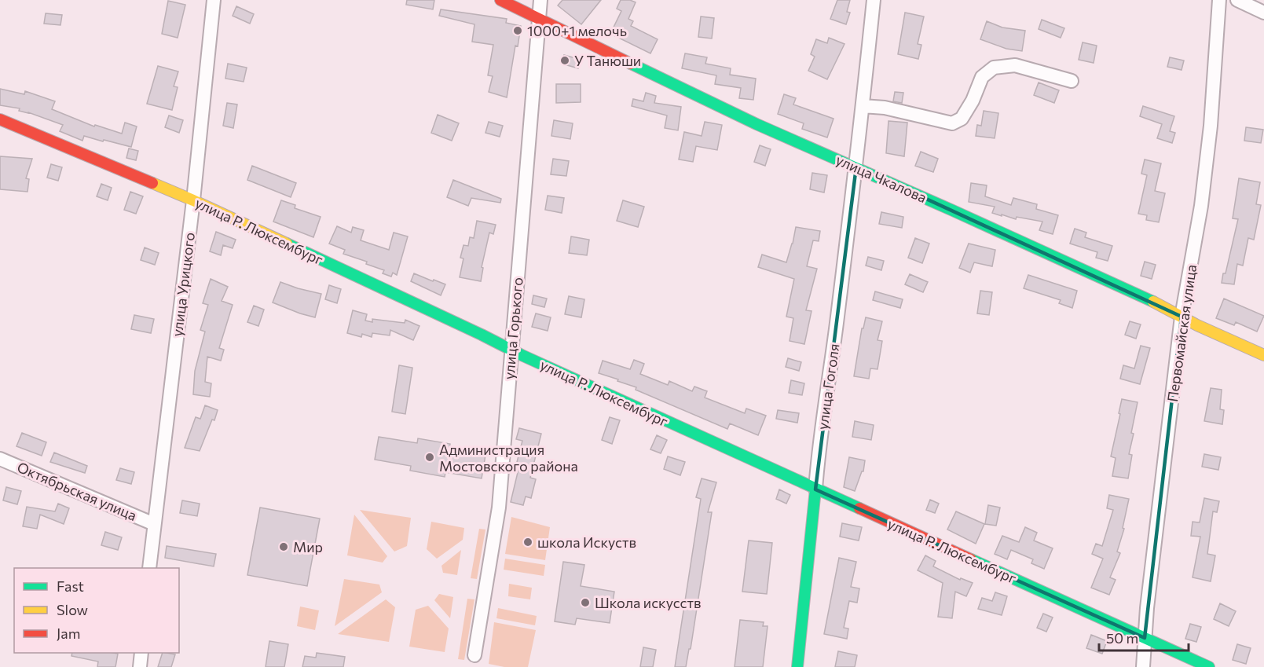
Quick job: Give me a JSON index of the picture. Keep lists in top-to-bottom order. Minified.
{"streets":{"street":["улица Чкалова","улица Р. Люксембург","улица Урицкого","улица Горького","Первомайская улица","улица Гоголя","Октябрьская улица"]},"crossings":[["улица Чкалова","улица Горького"],["улица Чкалова","Первомайская улица"],["улица Чкалова","улица Гоголя"],["улица Р. Люксембург","улица Урицкого"],["улица Р. Люксембург","улица Горького"],["улица Р. Люксембург","Первомайская улица"],["улица Р. Люксембург","улица Гоголя"],["улица Урицкого","Октябрьская улица"]],"places":["1000+1 мелочь","У Танюши","Администрация Мостовского района","школа Искуств","Мир","Школа искусств"],"legend":["Fast","Slow","Jam"],"scale_bar":"50 m"}
